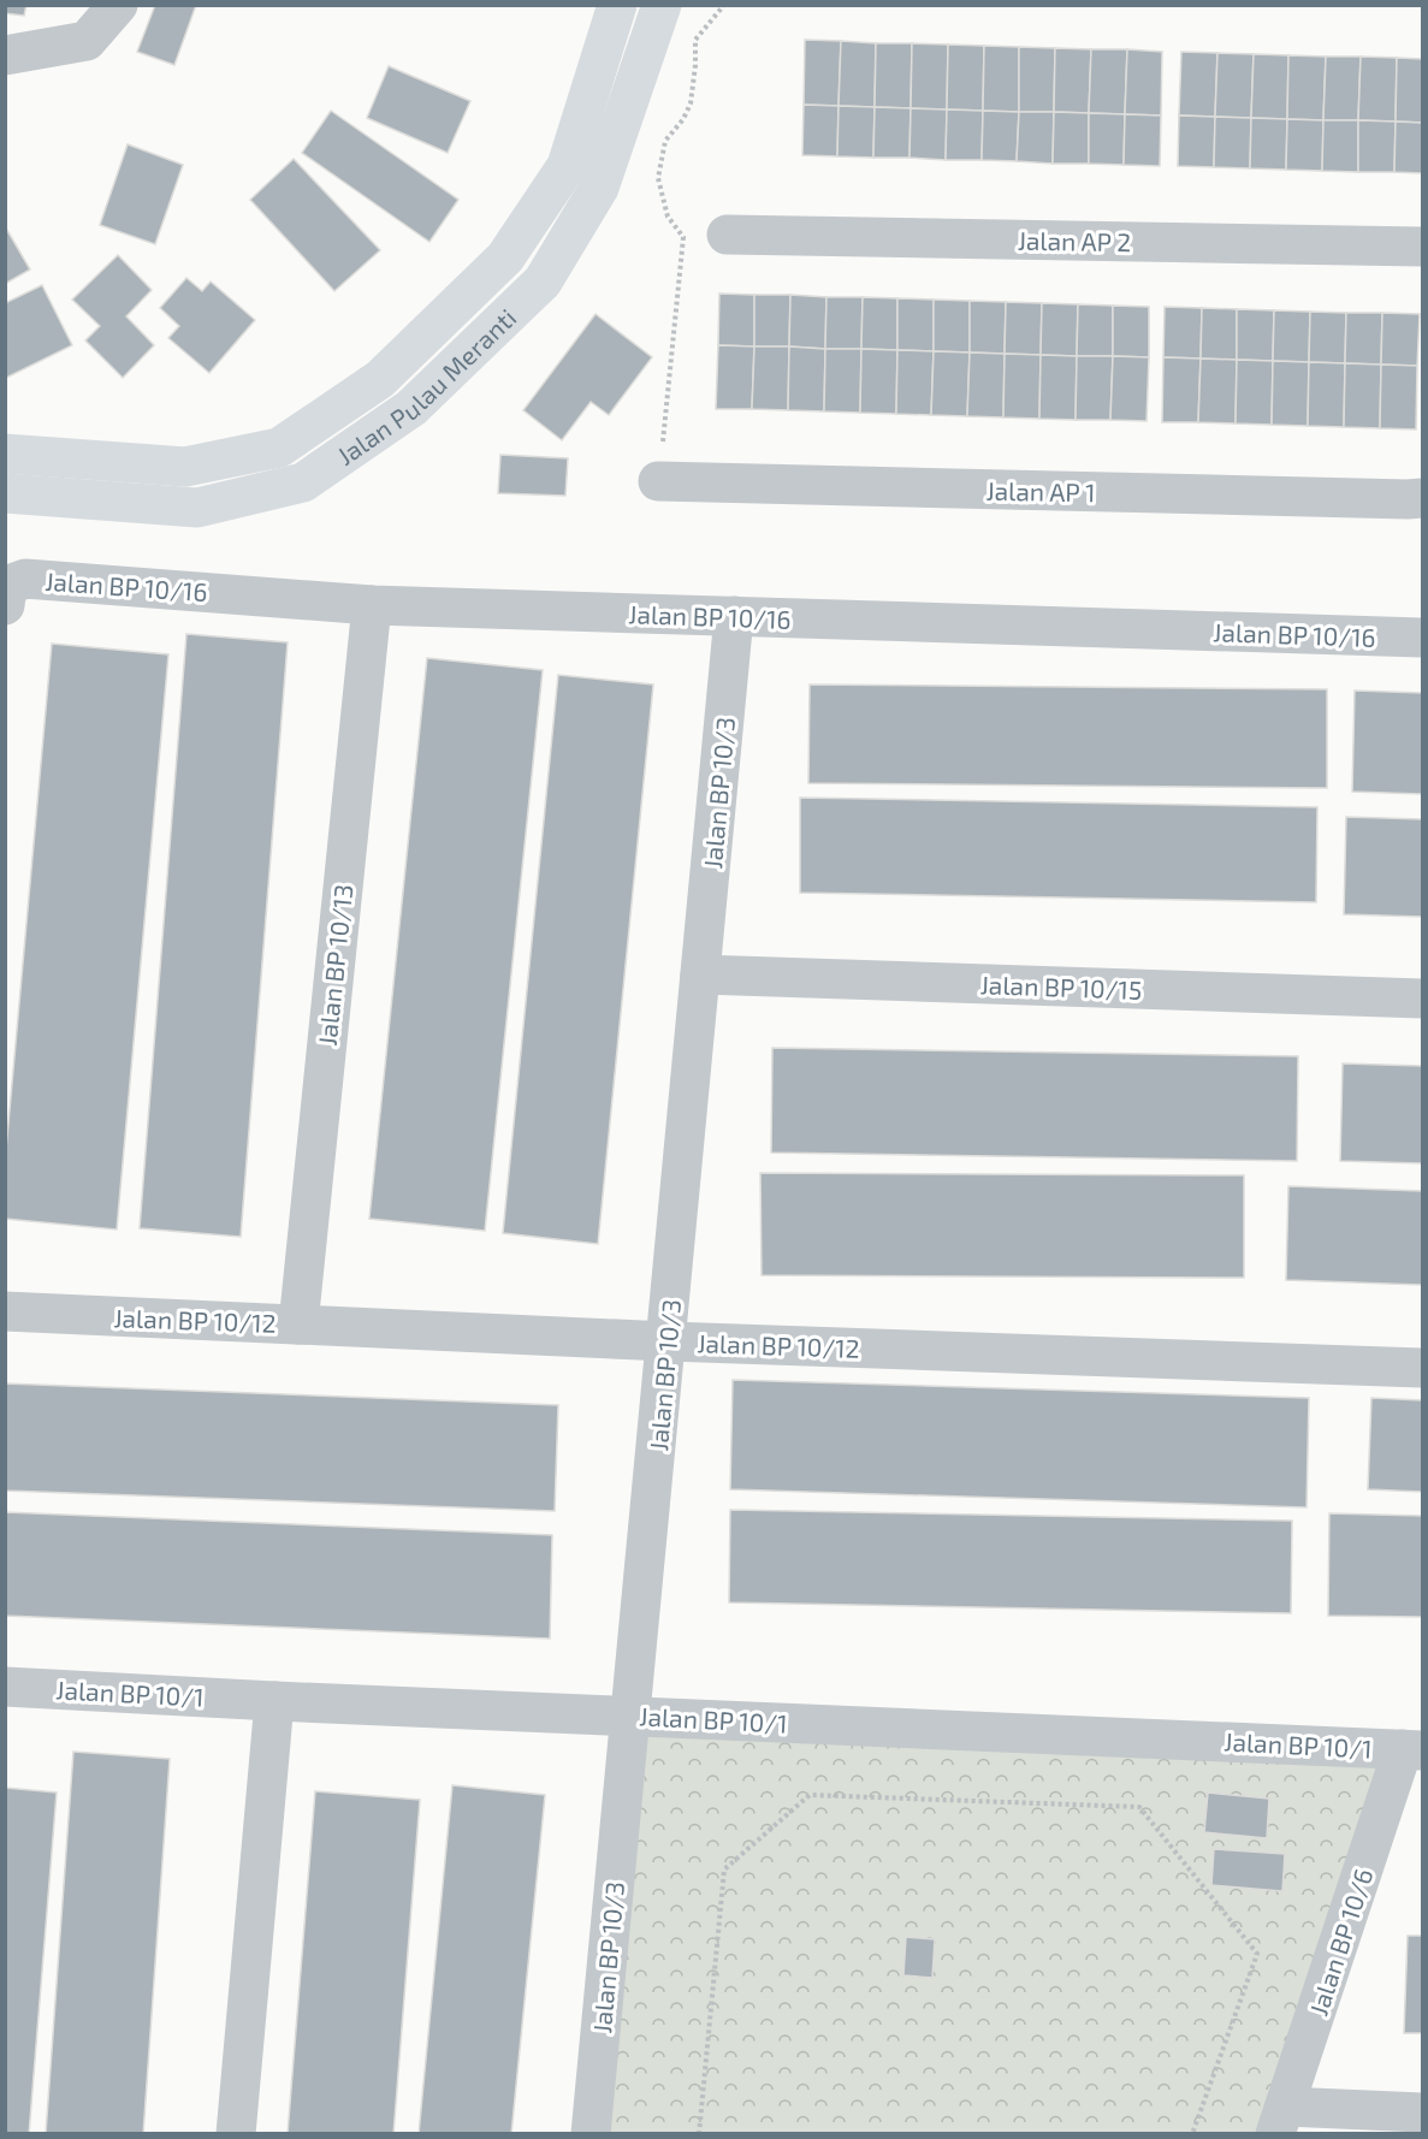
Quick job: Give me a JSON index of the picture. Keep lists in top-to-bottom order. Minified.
{"streets":{"main road":["Jalan Pulau Meranti"],"street":["Jalan AP 2","Jalan AP 1","Jalan BP 10/16","Jalan BP 10/3","Jalan BP 10/13","Jalan BP 10/15","Jalan BP 10/12","Jalan BP 10/1","Jalan BP 10/6"]},"crossings":[["Jalan BP 10/16","Jalan BP 10/3"],["Jalan BP 10/16","Jalan BP 10/13"],["Jalan BP 10/3","Jalan BP 10/15"],["Jalan BP 10/3","Jalan BP 10/12"],["Jalan BP 10/3","Jalan BP 10/1"],["Jalan BP 10/13","Jalan BP 10/12"],["Jalan BP 10/1","Jalan BP 10/6"]]}
